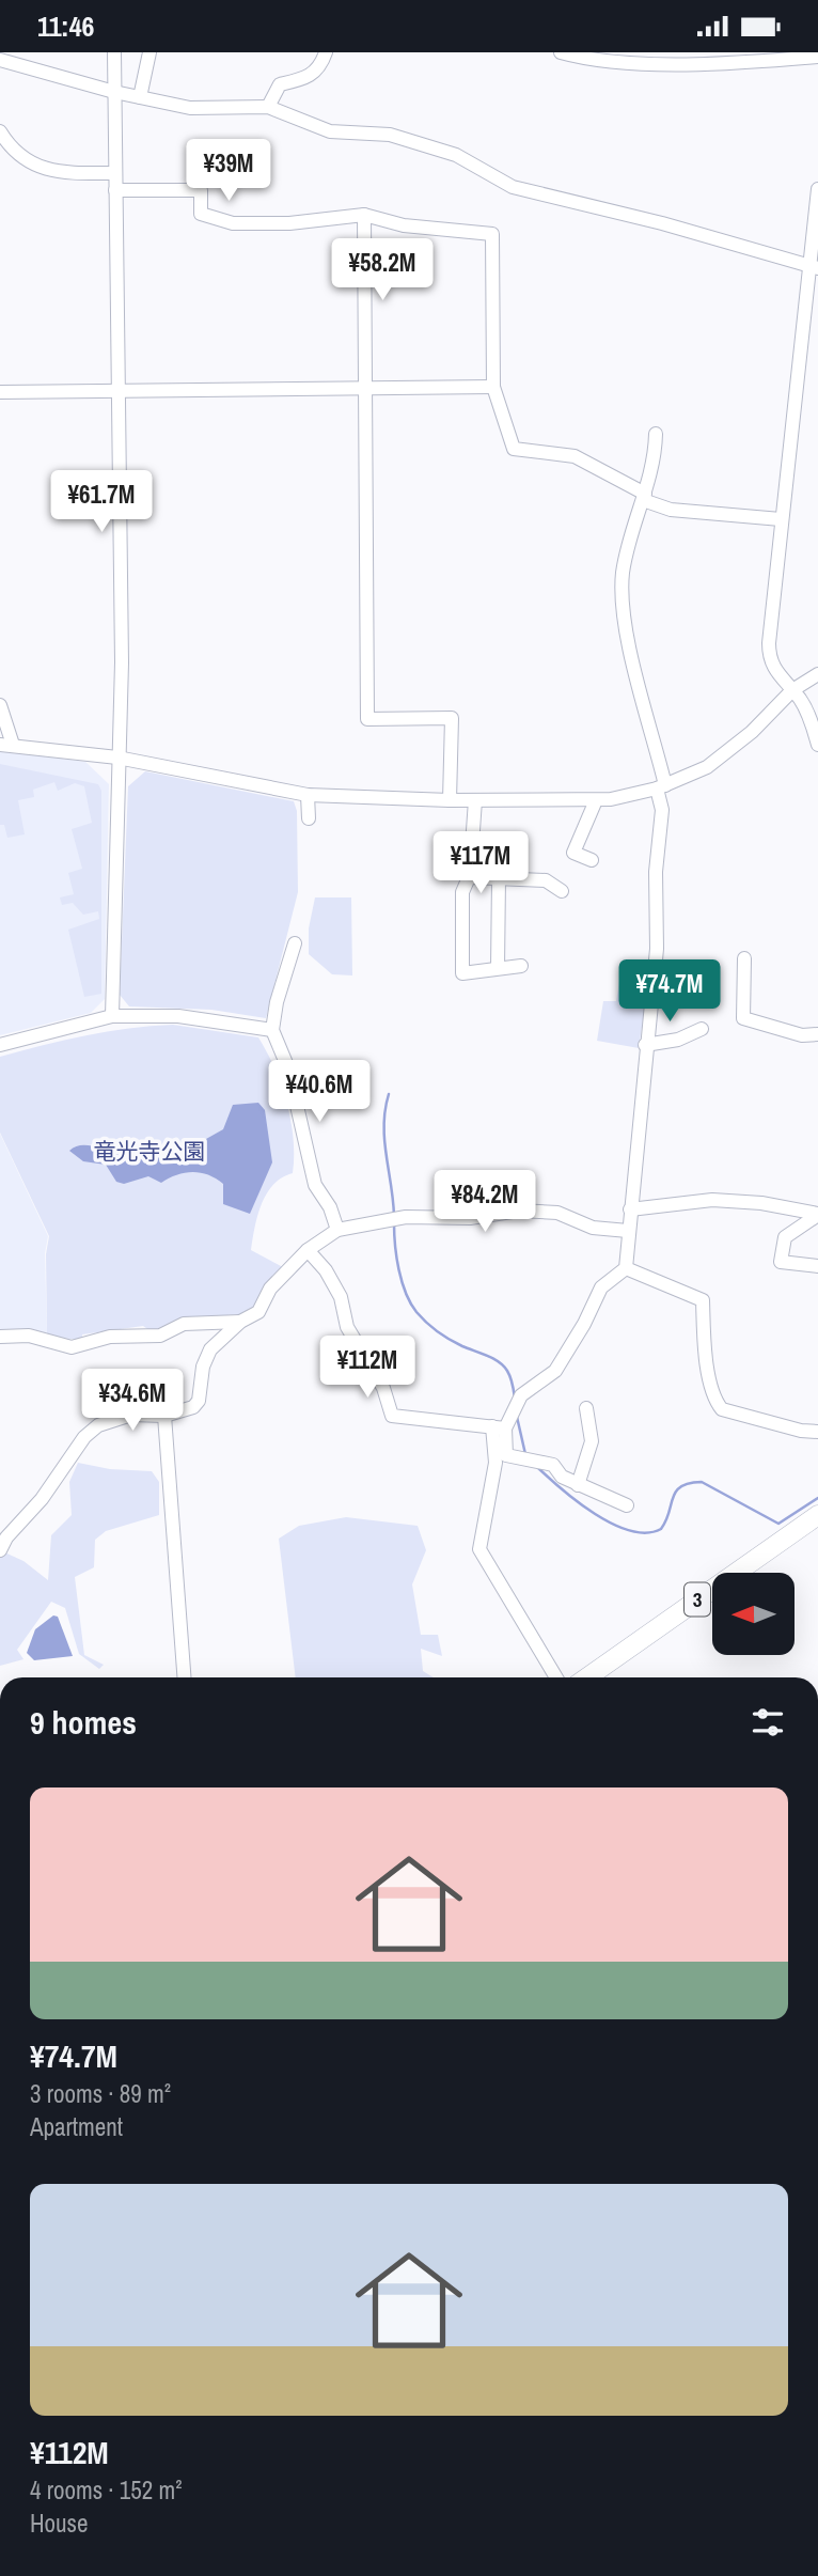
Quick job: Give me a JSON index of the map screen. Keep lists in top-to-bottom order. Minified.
{"streets":{"highway":["3"]},"parks":["竜光寺公園"],"north":"left","page":{"status":"11:46","price":["¥39M","¥58.2M","¥61.7M","¥117M","¥74.7M","¥40.6M","¥84.2M","¥112M","¥34.6M"],"heading":"9 homes","list":[{"name":"¥74.7M","note":"3 rooms · 89 m² · Apartment"},{"name":"¥112M","note":"4 rooms · 152 m² · House"}]}}
